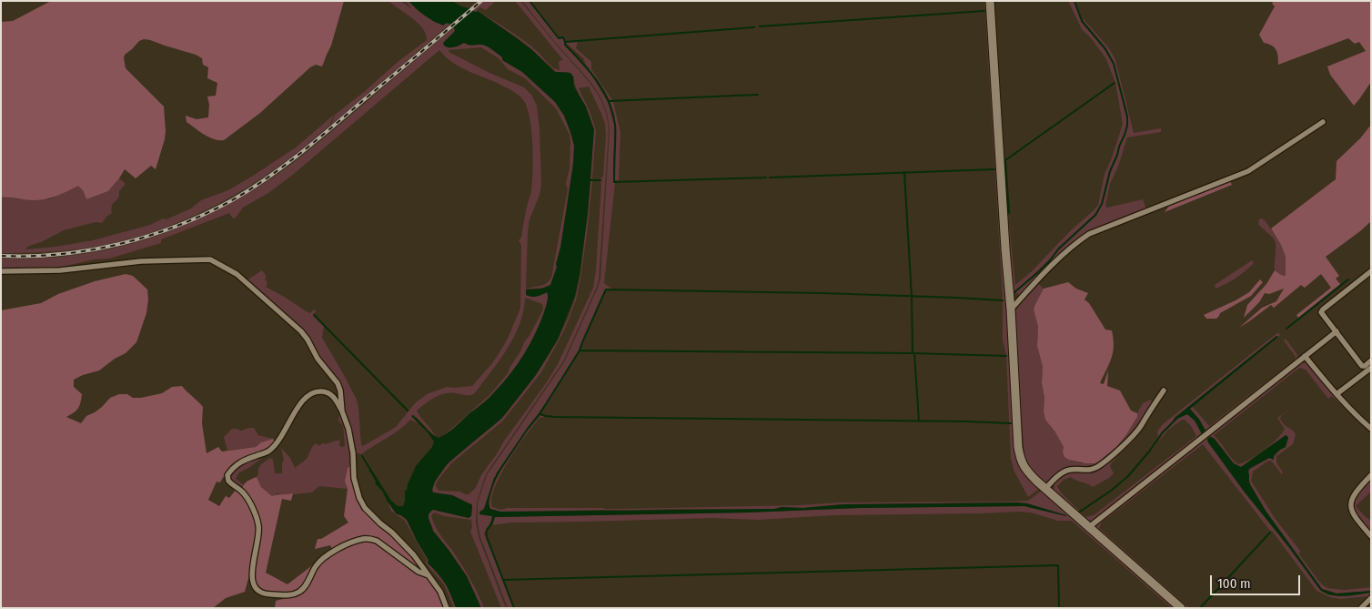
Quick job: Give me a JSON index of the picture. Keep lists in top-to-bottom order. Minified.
{"scale_bar":"100 m"}
